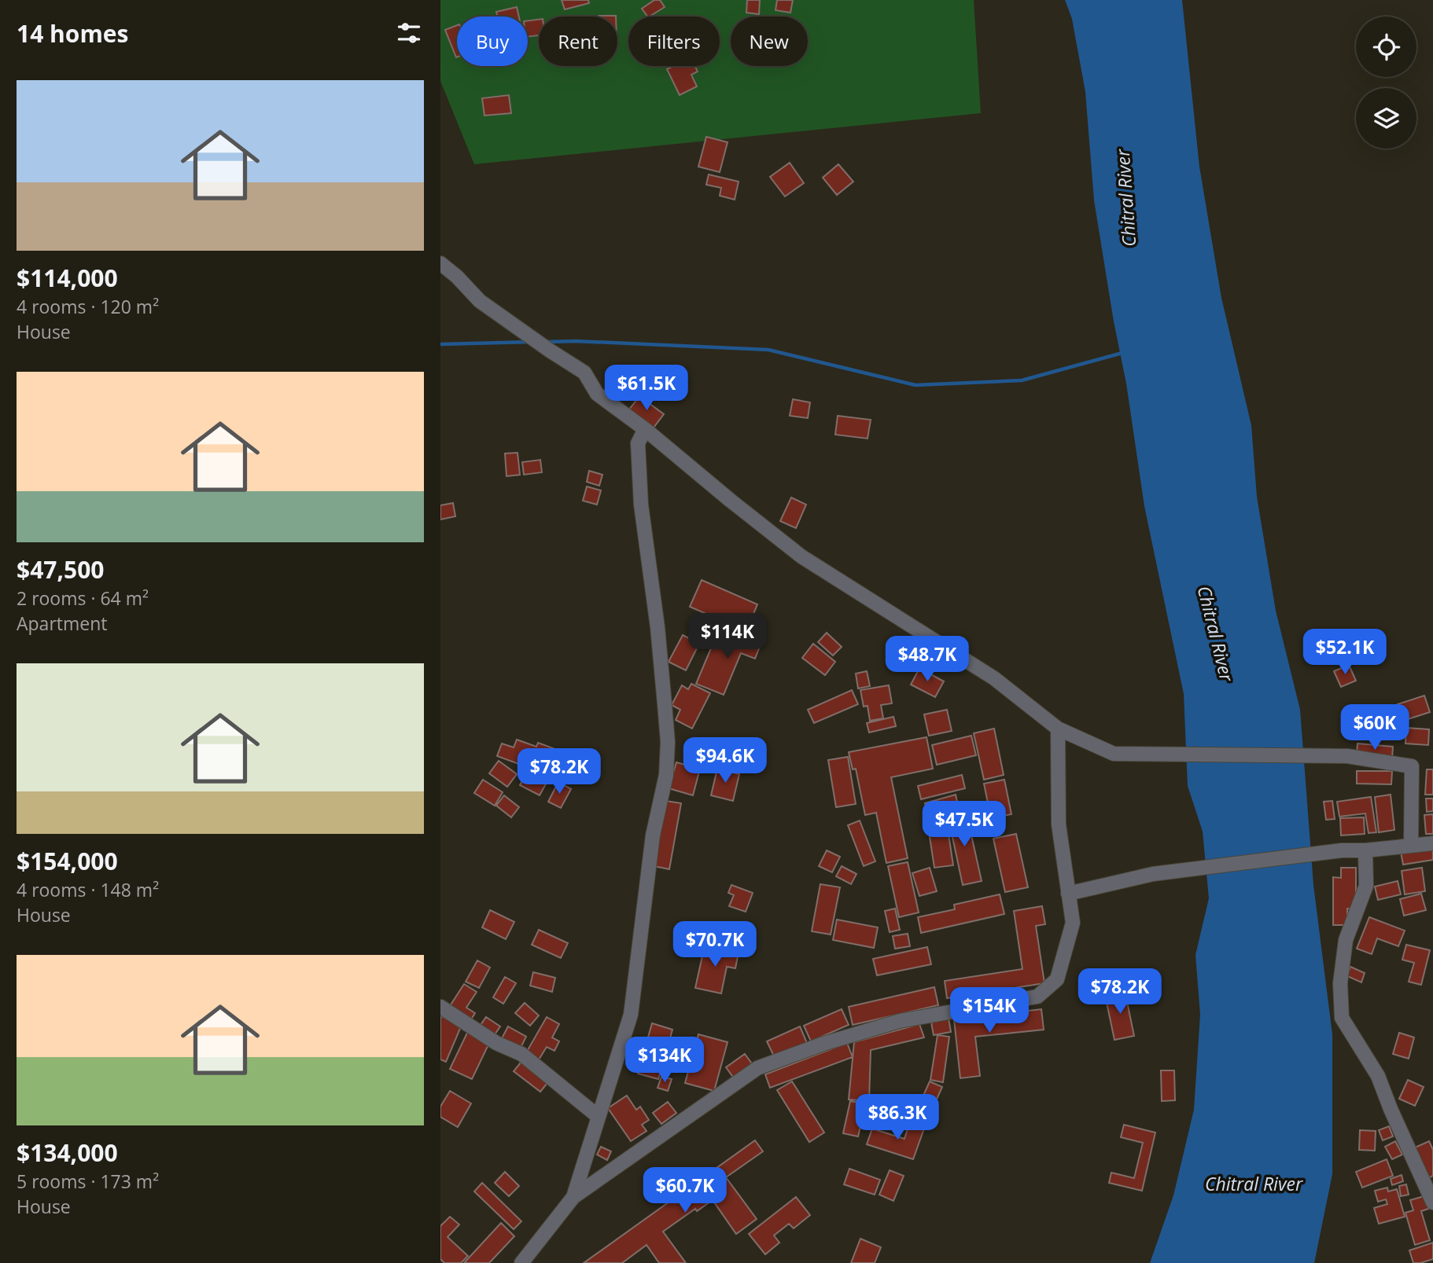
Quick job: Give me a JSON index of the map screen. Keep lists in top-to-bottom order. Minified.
{"water":["Chitral River"],"page":{"heading":"14 homes","chip":["Buy","Rent","Filters","New"],"list":[{"name":"$114,000","note":"4 rooms · 120 m² · House"},{"name":"$47,500","note":"2 rooms · 64 m² · Apartment"},{"name":"$154,000","note":"4 rooms · 148 m² · House"},{"name":"$134,000","note":"5 rooms · 173 m² · House"}],"price":["$61.5K","$114K","$52.1K","$48.7K","$60K","$94.6K","$78.2K","$47.5K","$70.7K","$78.2K","$154K","$134K","$86.3K","$60.7K"]}}
